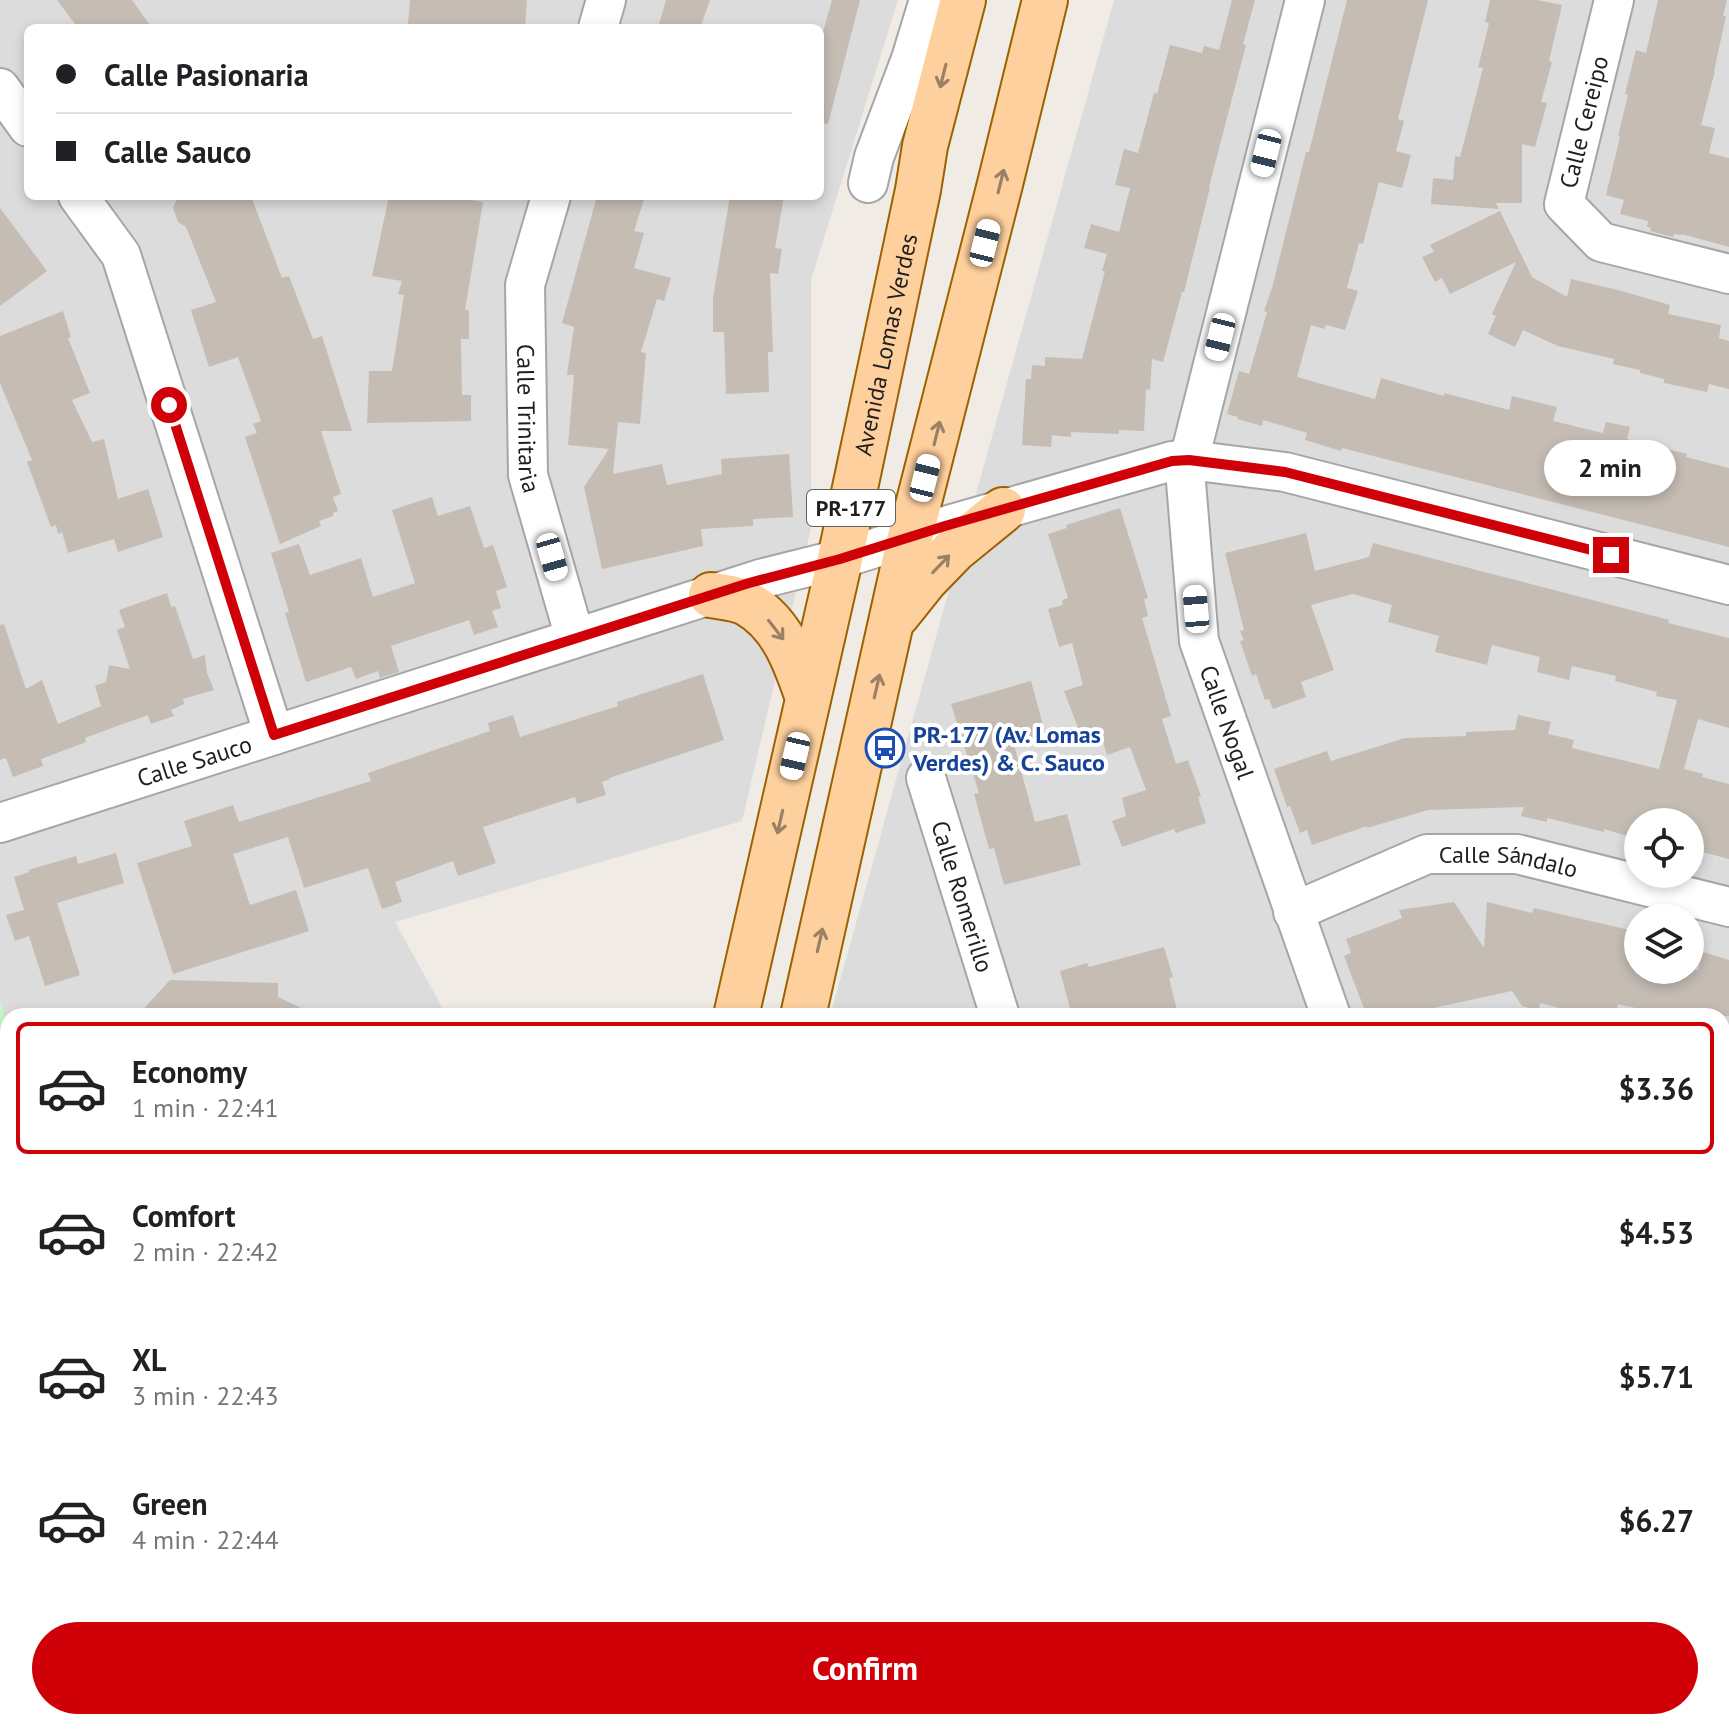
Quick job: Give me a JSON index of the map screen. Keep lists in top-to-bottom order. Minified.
{"streets":{"main road":["Avenida Lomas Verdes","PR-177"],"street":["Calle Cereipo","Calle Trinitaria","Calle Nogal","Calle Sauco","Calle Sándalo","Calle Romerillo"]},"crossings":[["Avenida Lomas Verdes","Calle Sauco"],["Calle Trinitaria","Calle Sauco"],["PR-177","Calle Sauco"],["Calle Nogal","Calle Sauco"],["Calle Nogal","Calle Sándalo"]],"places":{"bus stop":["PR-177 (Av. Lomas Verdes) & C. Sauco"]},"page":{"banner":["Calle Pasionaria","Calle Sauco"],"bubble":"2 min","list":[{"name":"Economy","note":"1 min · 22:41","value":"$3.36"},{"name":"Comfort","note":"2 min · 22:42","value":"$4.53"},{"name":"XL","note":"3 min · 22:43","value":"$5.71"},{"name":"Green","note":"4 min · 22:44","value":"$6.27"}],"buttons":"Confirm"}}
